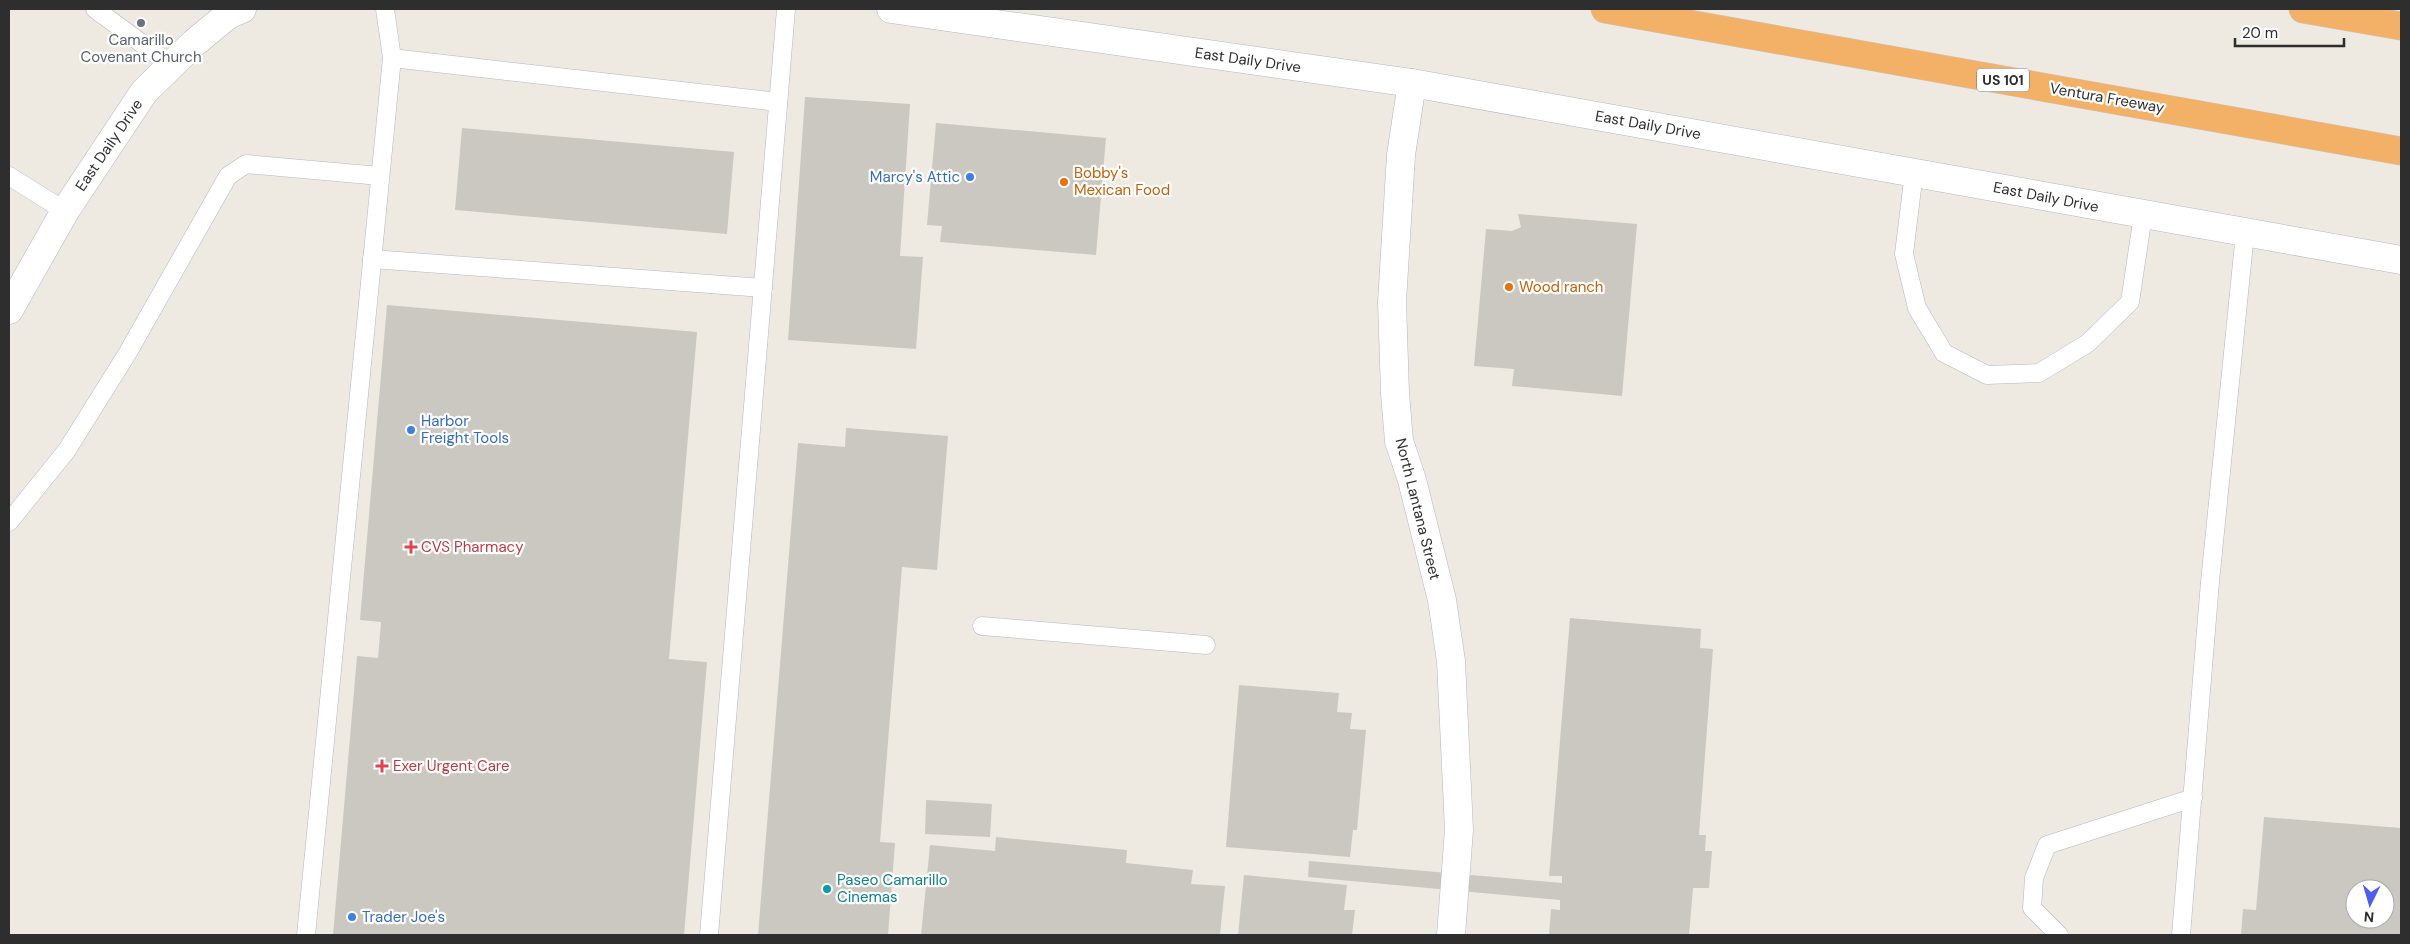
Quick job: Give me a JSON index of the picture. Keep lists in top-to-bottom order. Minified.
{"streets":{"highway":["US 101","Ventura Freeway"],"main road":["East Daily Drive","North Lantana Street"]},"crossings":[["East Daily Drive","North Lantana Street"]],"places":{"other":["Camarillo Covenant Church","Marcy's Attic","Bobby's Mexican Food","Wood ranch","Harbor Freight Tools","Paseo Camarillo Cinemas","Trader Joe's"],"health":["CVS Pharmacy","Exer Urgent Care"]},"scale_bar":"20 m","north":"bottom"}
